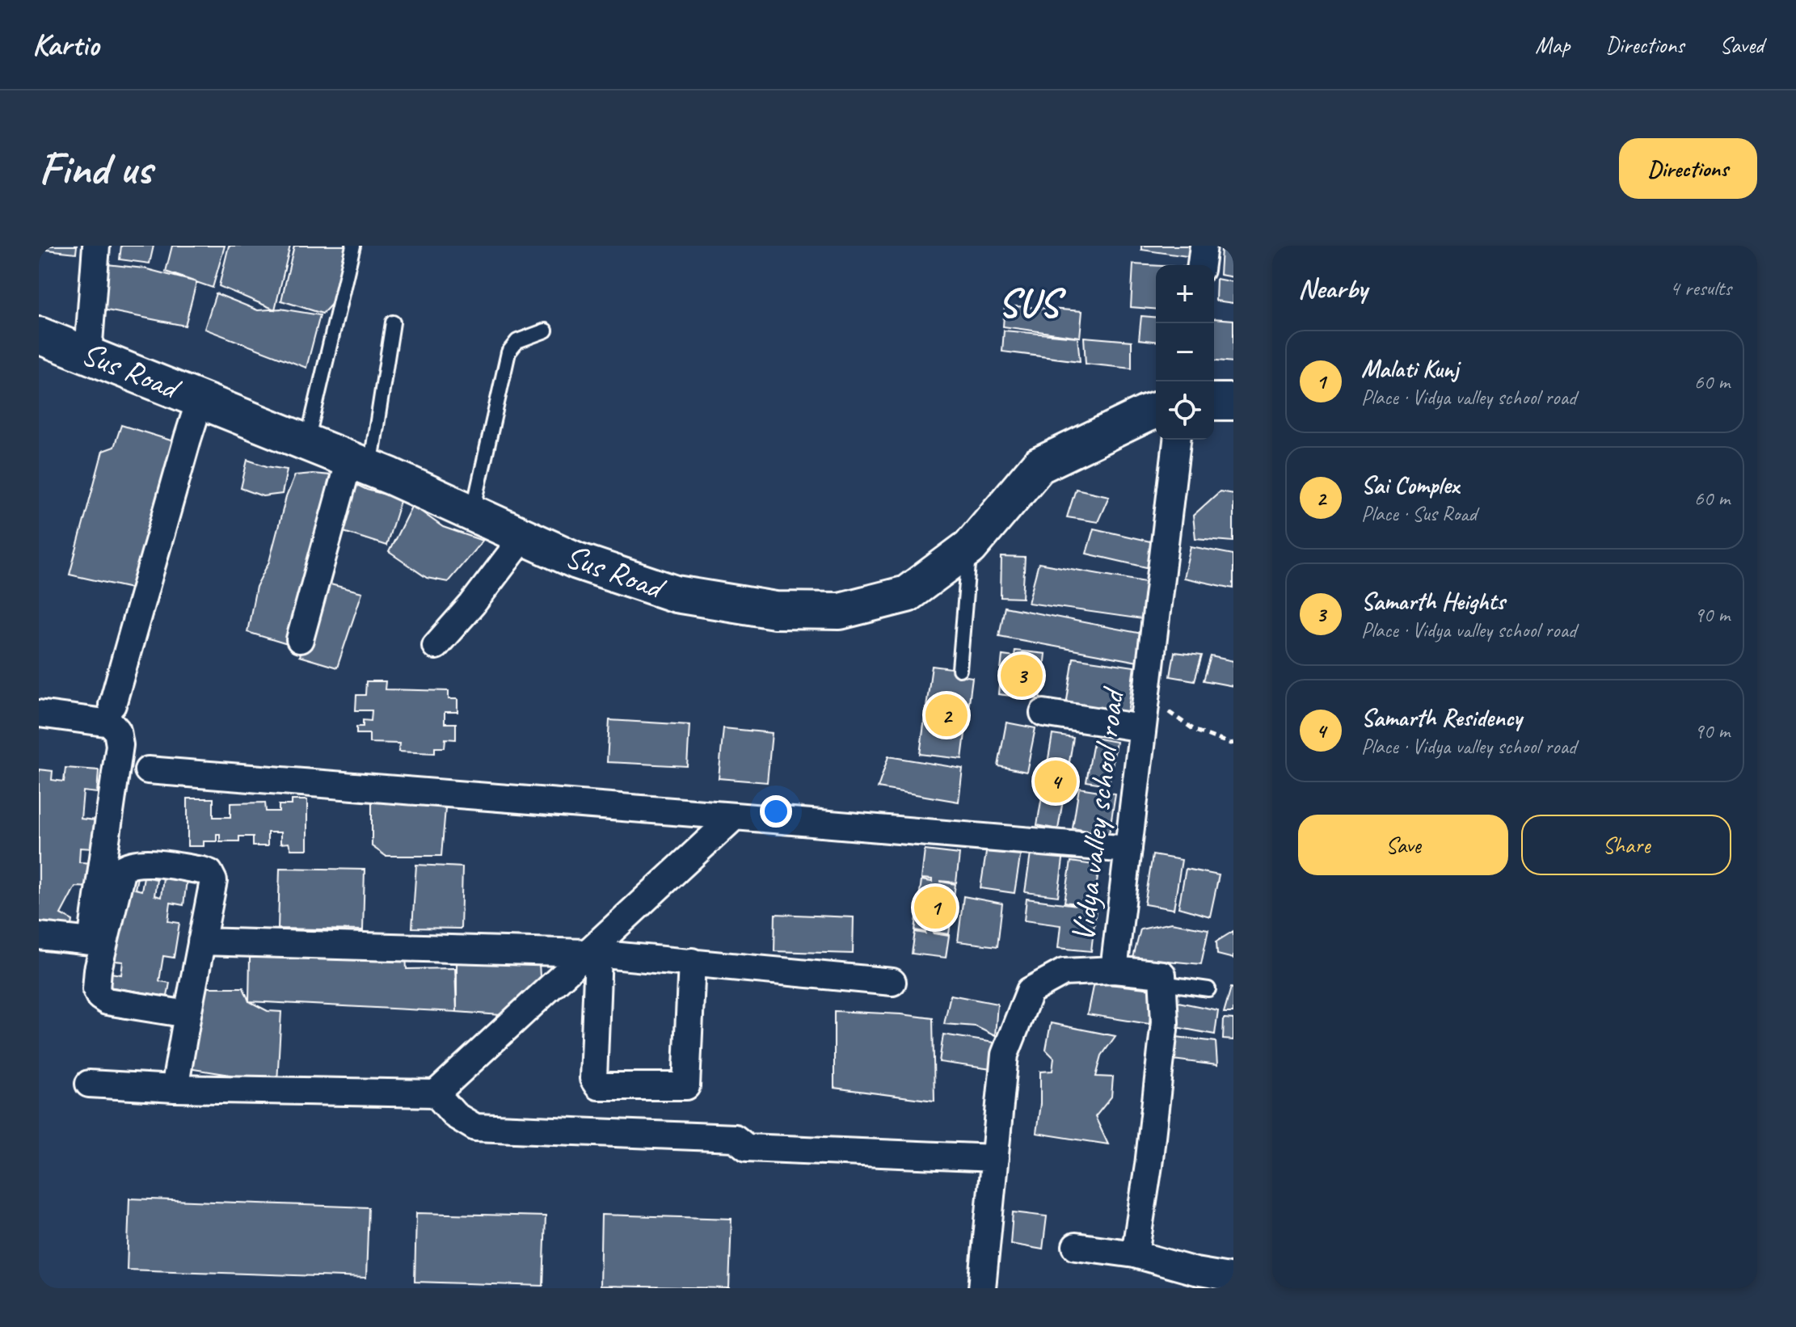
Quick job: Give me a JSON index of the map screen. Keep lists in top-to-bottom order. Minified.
{"streets":{"main road":["Sus Road"],"street":["Vidya valley school road"]},"districts":["SUS"],"page":{"header":"Kartio","nav":["Map","Directions","Saved"],"buttons":["Directions",["Save","Share"]],"title":"Find us","heading":["Nearby","4 results"],"map_buttons":["+","−"],"list":[{"mark":"1","name":"Malati Kunj","note":"Place · Vidya valley school road","value":"60 m"},{"mark":"2","name":"Sai Complex","note":"Place · Sus Road","value":"60 m"},{"mark":"3","name":"Samarth Heights","note":"Place · Vidya valley school road","value":"90 m"},{"mark":"4","name":"Samarth Residency","note":"Place · Vidya valley school road","value":"90 m"}],"pins":["3","2","4","1"]}}
